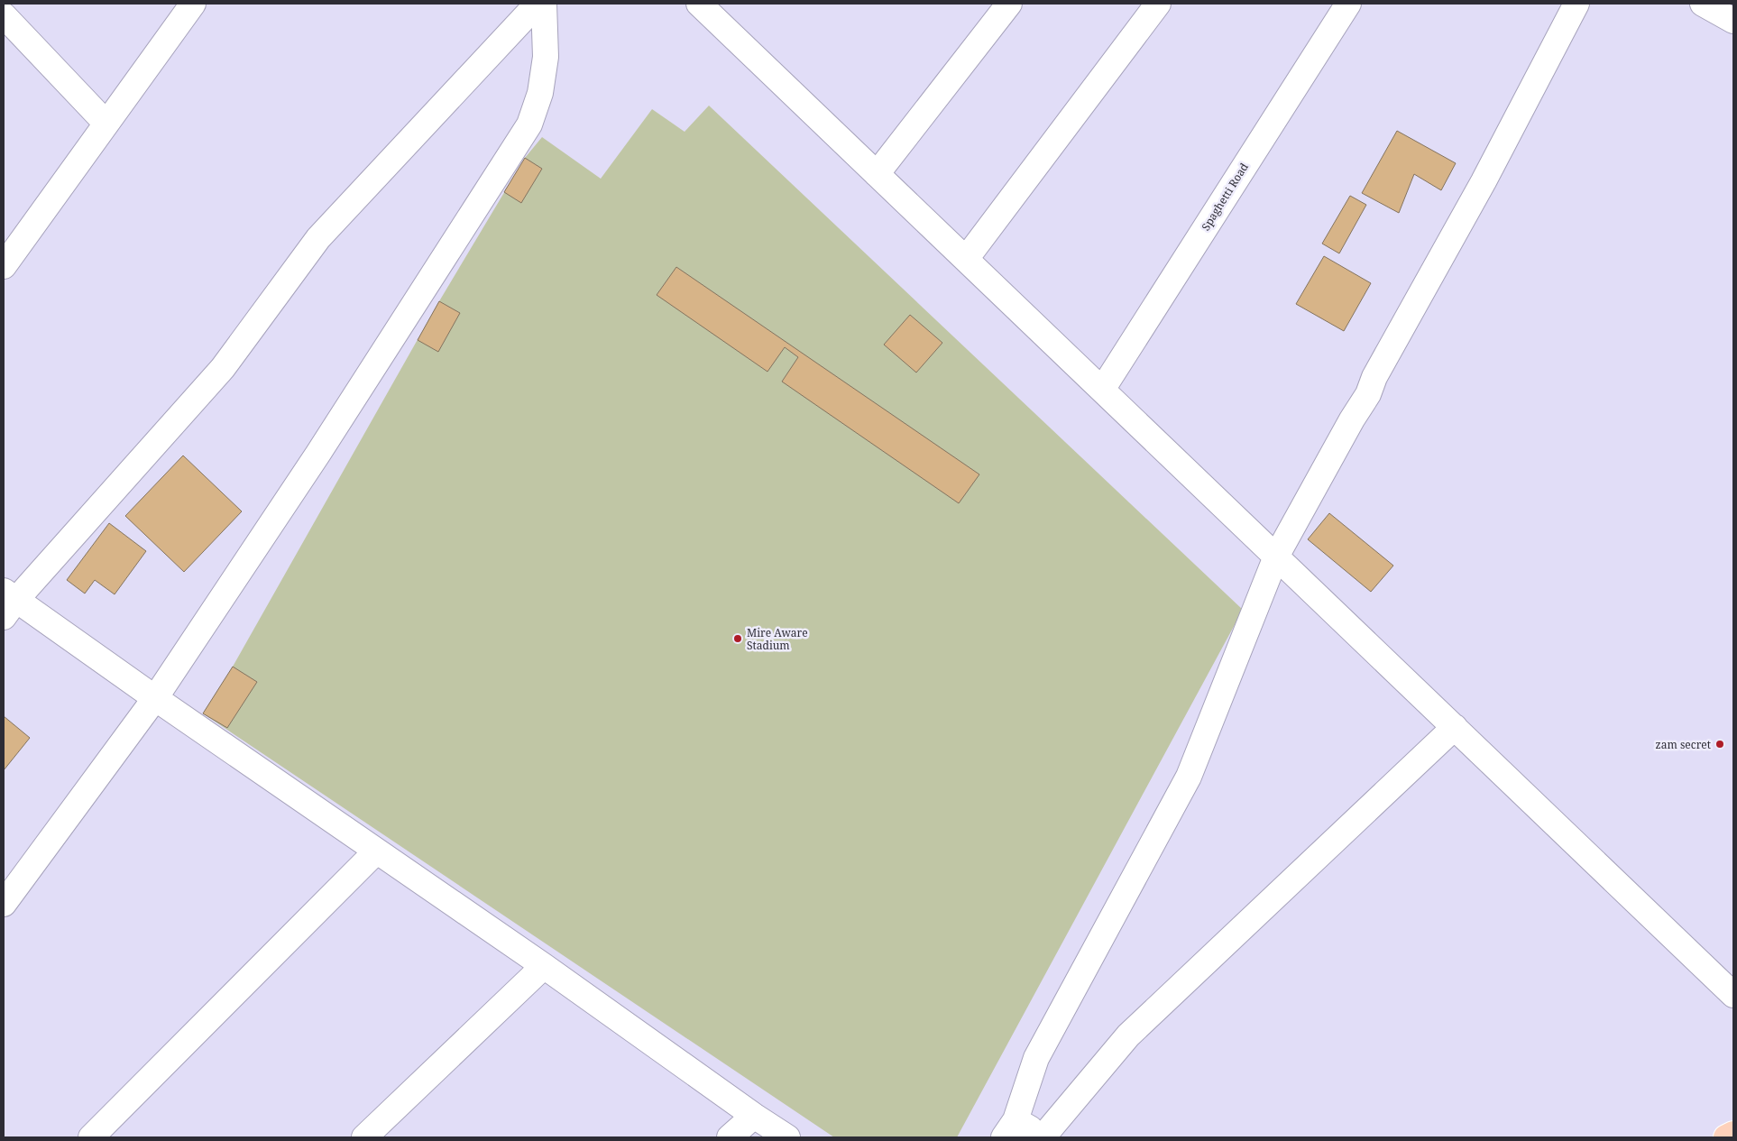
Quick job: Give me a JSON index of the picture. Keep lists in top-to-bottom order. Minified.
{"streets":{"street":["Spaghetti Road"]},"places":["Mire Aware Stadium","zam secret"]}
